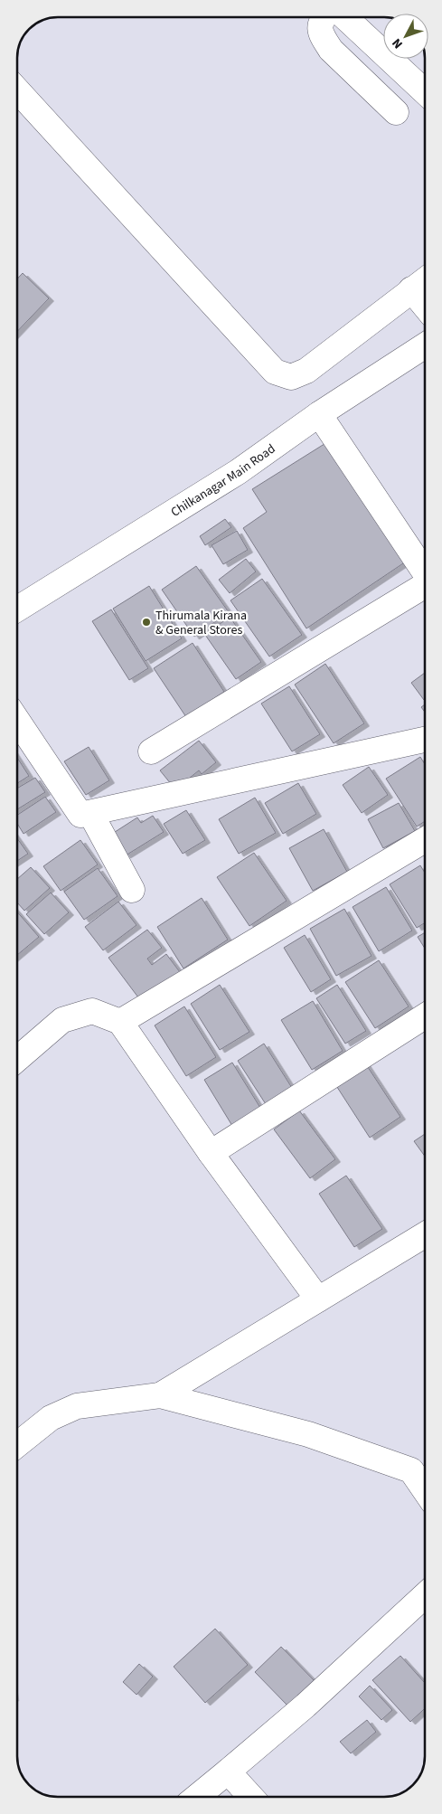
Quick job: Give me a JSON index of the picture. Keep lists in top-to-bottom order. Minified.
{"streets":{"street":["Chilkanagar Main Road"]},"places":["Thirumala Kirana & General Stores"],"north":"bottom left"}
